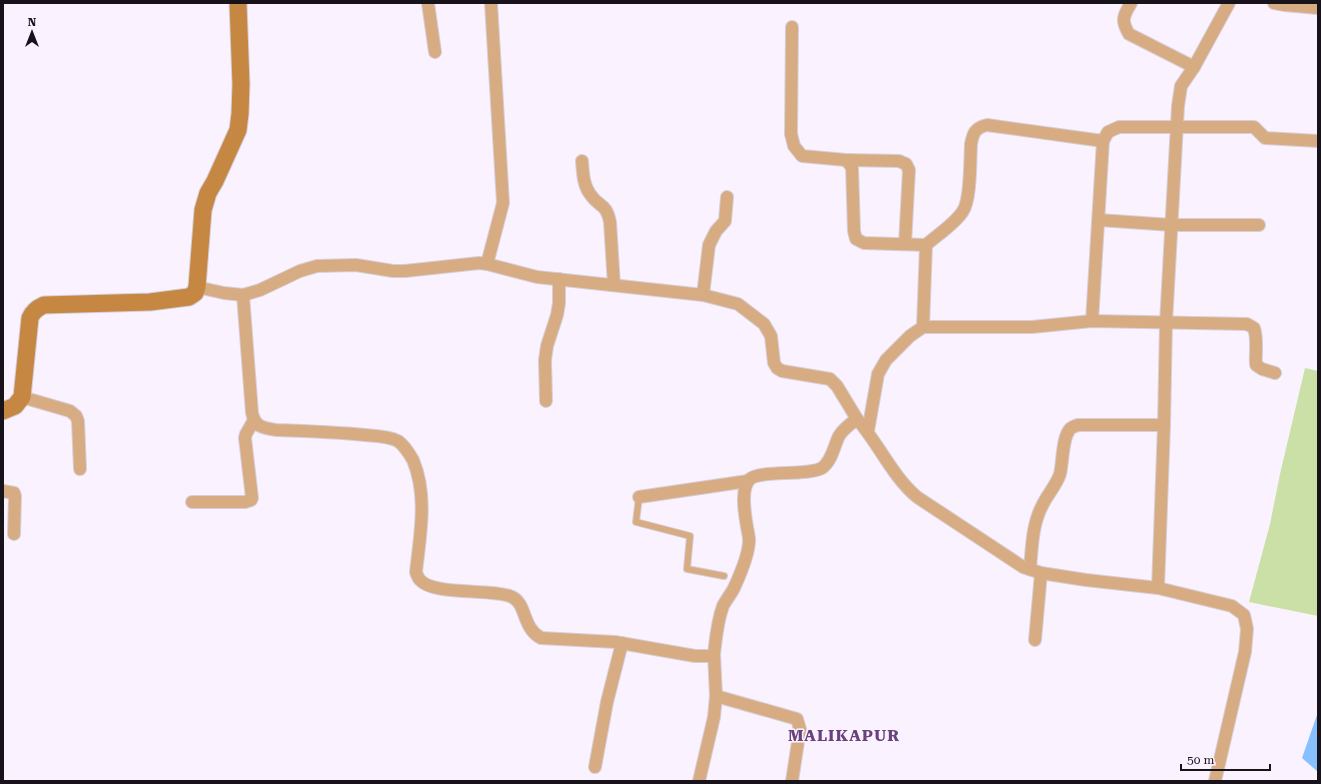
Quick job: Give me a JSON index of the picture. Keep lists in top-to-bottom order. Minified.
{"districts":["MALIKAPUR"],"scale_bar":"50 m","north":"top"}
